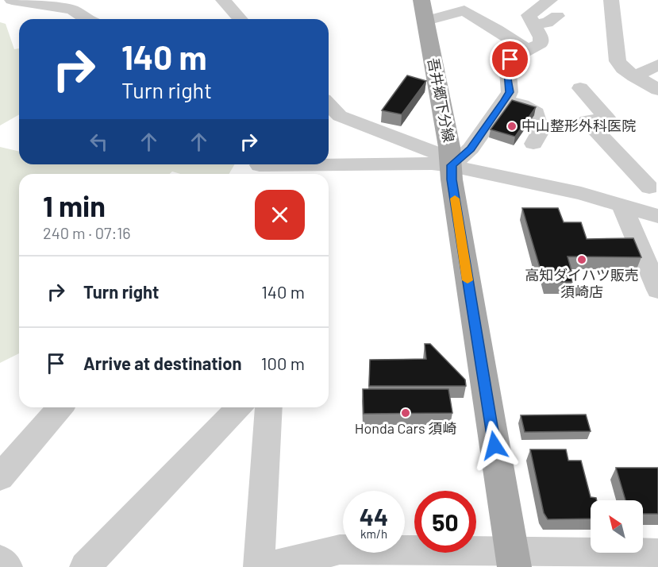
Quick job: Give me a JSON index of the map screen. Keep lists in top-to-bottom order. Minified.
{"streets":{"main road":["吾井郷下分線"]},"places":["中山整形外科医院","高知ダイハツ販売 須崎店","Honda Cars 須崎"],"north":"top left","page":{"turn":["140 m","Turn right"],"heading":["1 min","240 m · 07:16"],"list":[{"name":"Turn right","value":"140 m"},{"name":"Arrive at destination","value":"100 m"}],"speed":"44 km/h","limit":"50"}}
